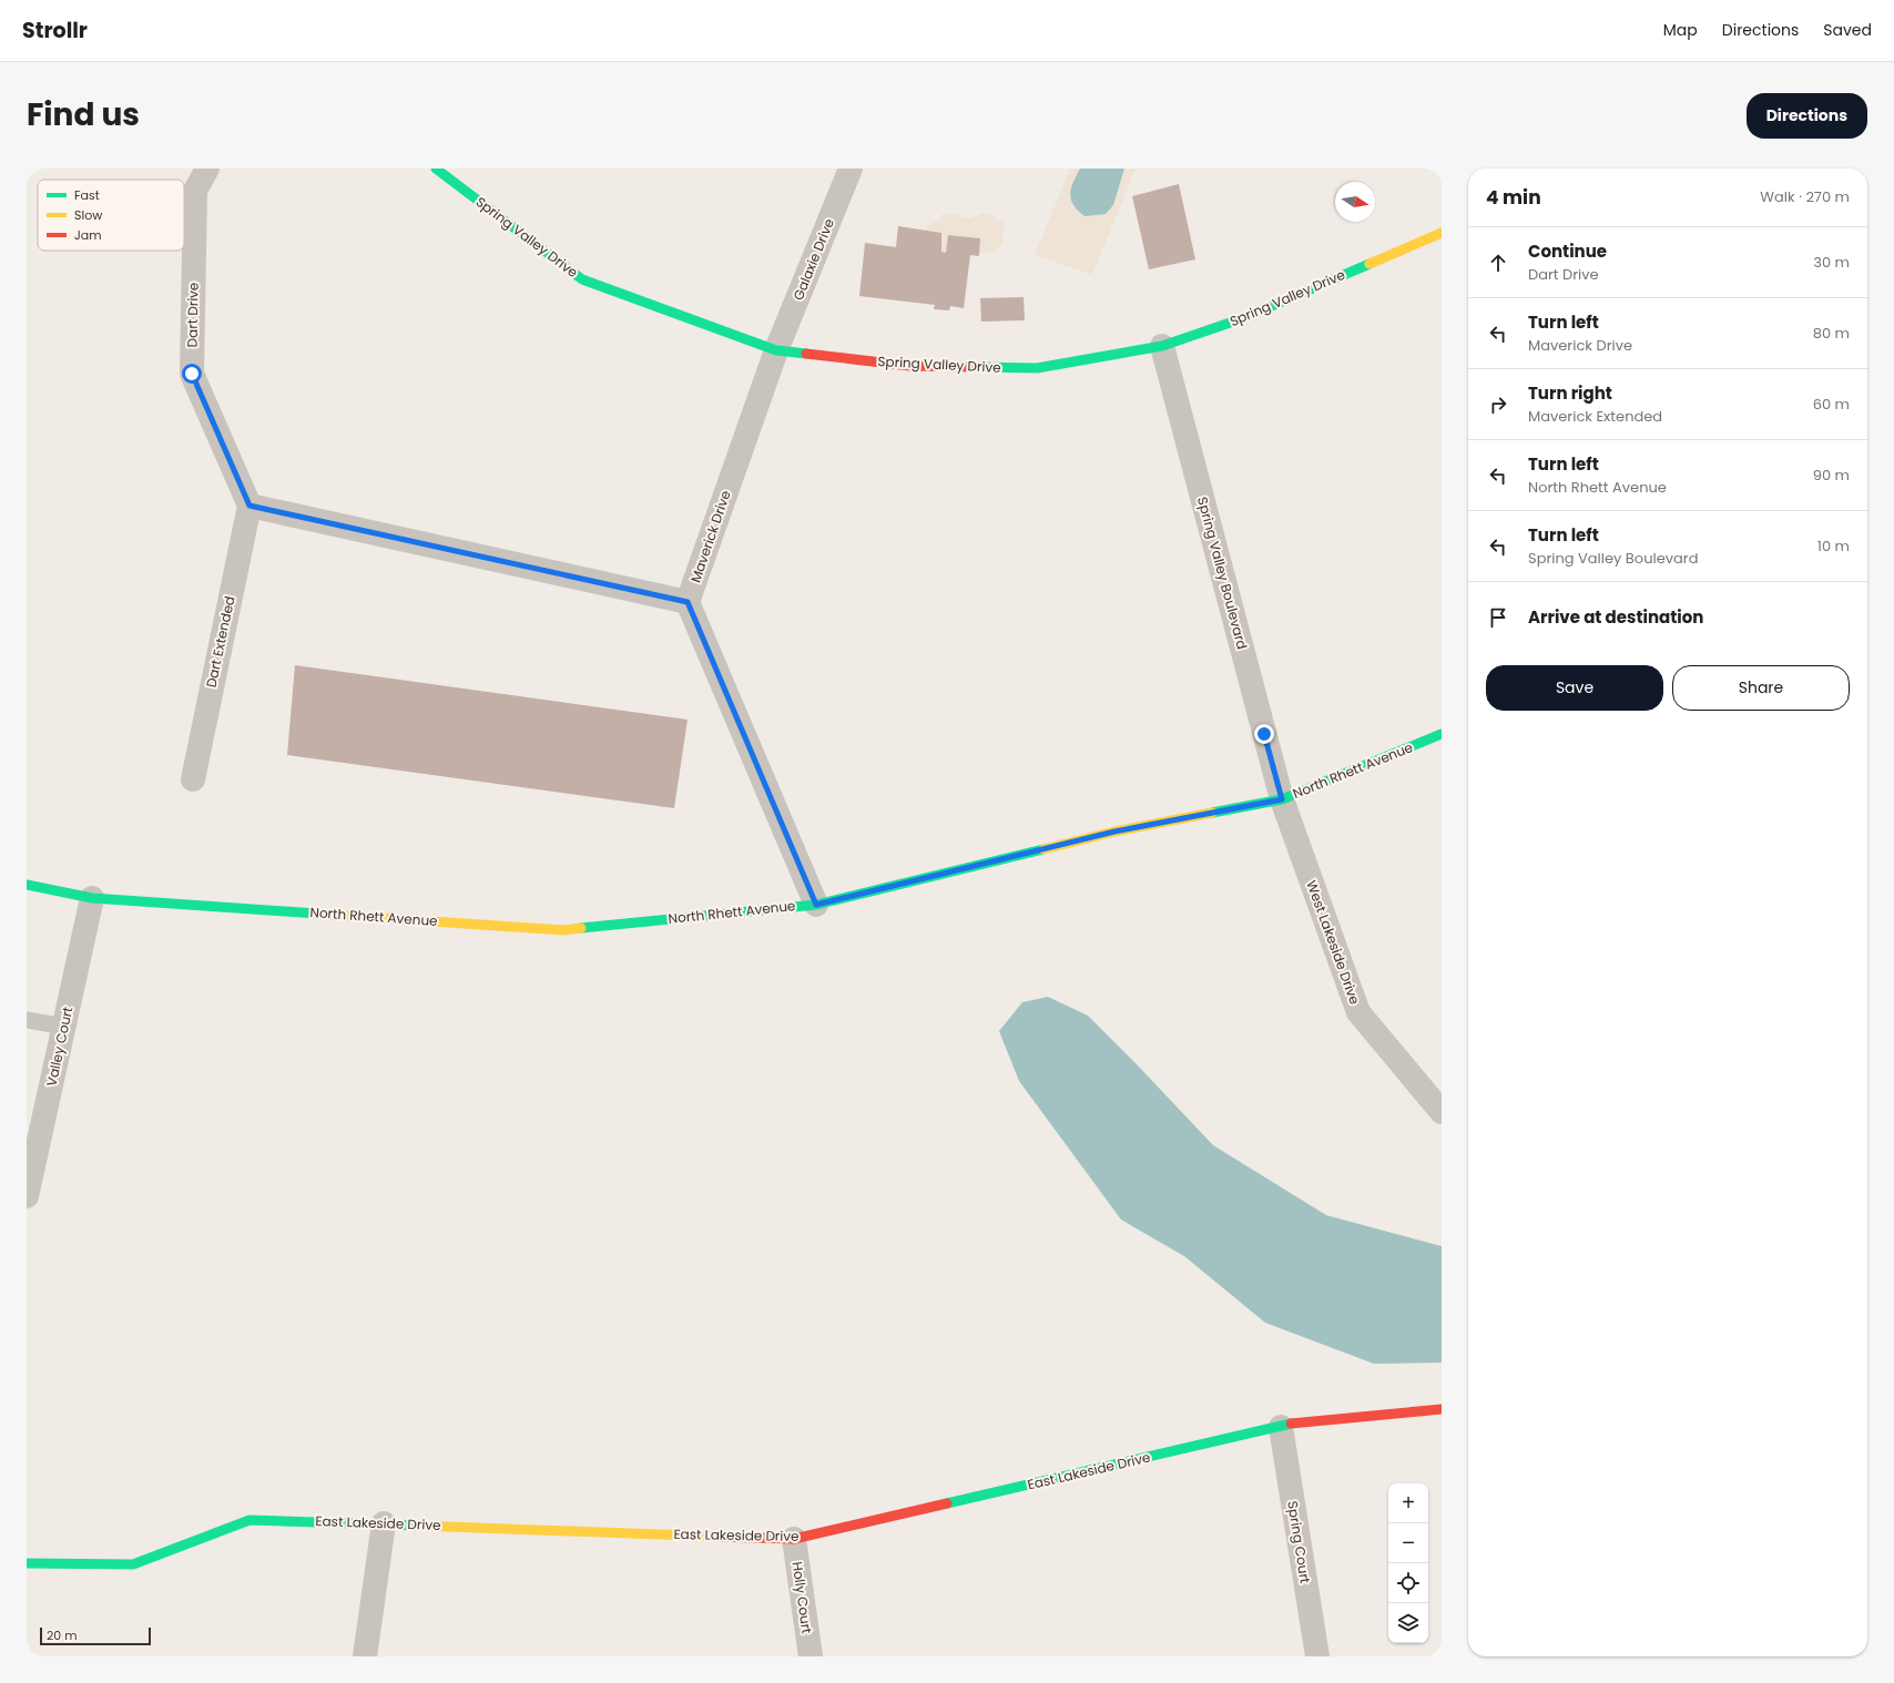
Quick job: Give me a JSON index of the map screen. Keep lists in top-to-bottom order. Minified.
{"streets":{"street":["Spring Valley Drive","Galaxie Drive","Dart Drive","Maverick Drive","Spring Valley Boulevard","Dart Extended","North Rhett Avenue","West Lakeside Drive","Valley Court","East Lakeside Drive","Spring Court","Holly Court"]},"crossings":[["Spring Valley Drive","Galaxie Drive"],["Spring Valley Drive","Maverick Drive"],["Spring Valley Drive","Spring Valley Boulevard"],["Galaxie Drive","Maverick Drive"],["Dart Drive","Dart Extended"],["Spring Valley Boulevard","North Rhett Avenue"],["Spring Valley Boulevard","West Lakeside Drive"],["North Rhett Avenue","West Lakeside Drive"],["North Rhett Avenue","Valley Court"],["East Lakeside Drive","Spring Court"],["East Lakeside Drive","Holly Court"]],"legend":["Fast","Slow","Jam"],"scale_bar":"20 m","north":"right","page":{"header":"Strollr","nav":["Map","Directions","Saved"],"title":"Find us","buttons":["Directions",["Save","Share"]],"heading":["4 min","Walk · 270 m"],"list":[["Continue","Dart Drive","30 m"],["Turn left","Maverick Drive","80 m"],["Turn right","Maverick Extended","60 m"],["Turn left","North Rhett Avenue","90 m"],["Turn left","Spring Valley Boulevard","10 m"],"Arrive at destination"],"map_buttons":["+","−"],"scale":"20 m"}}
